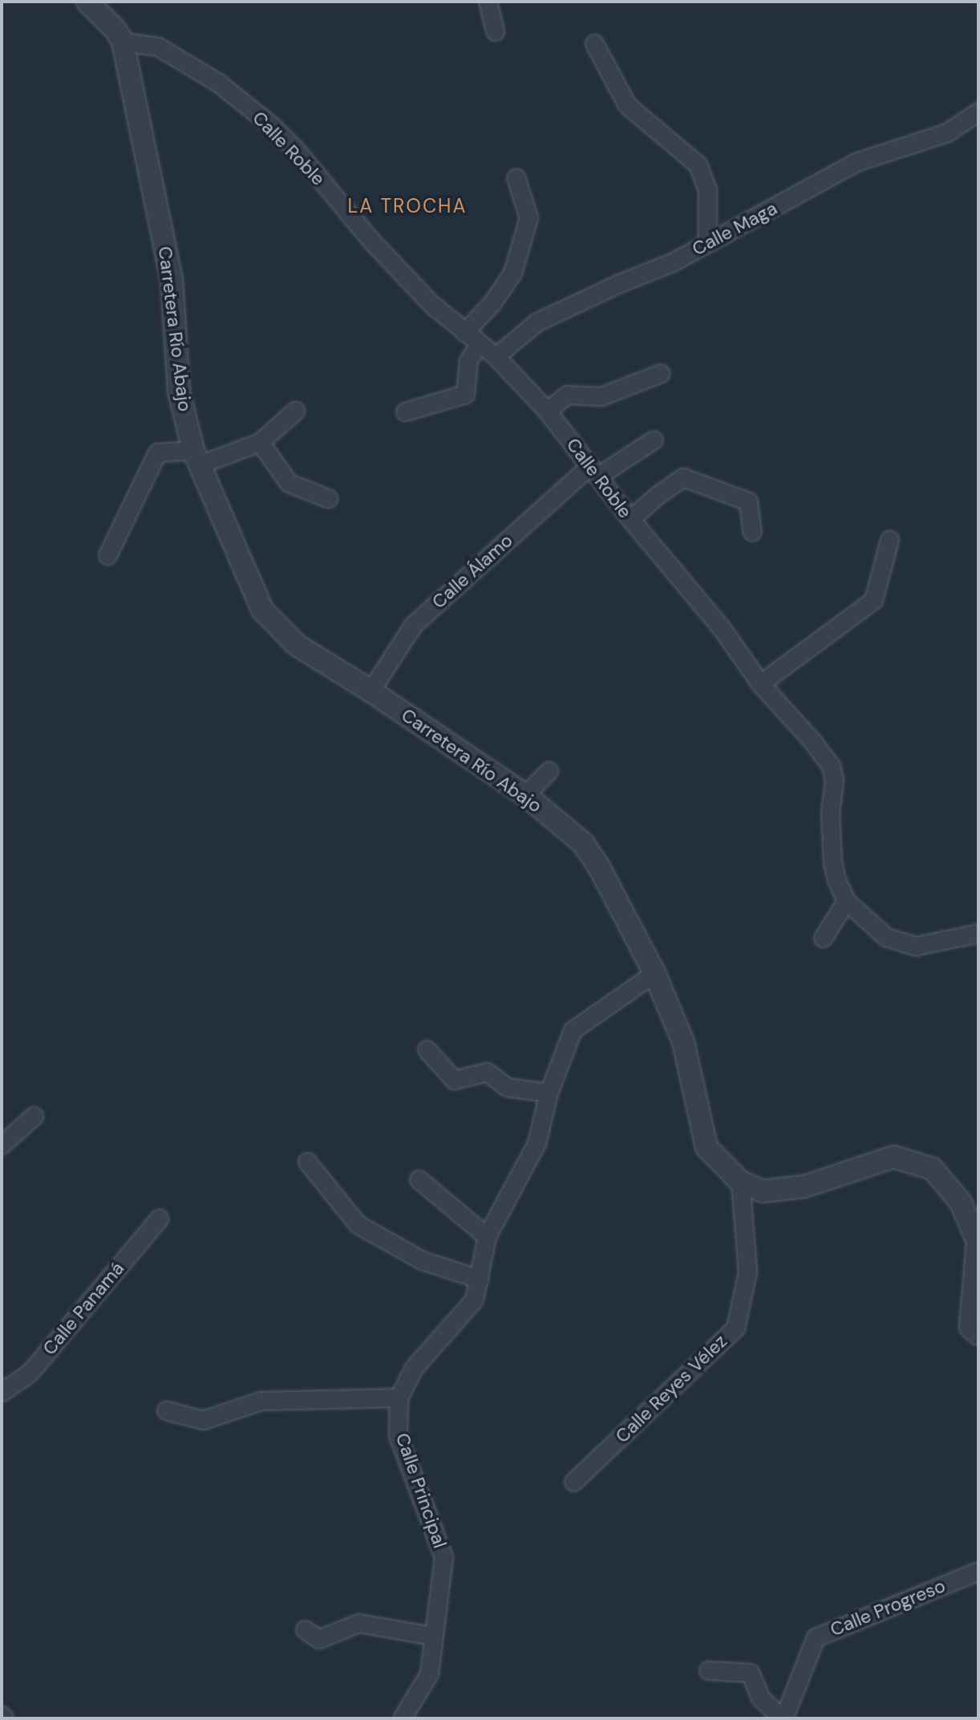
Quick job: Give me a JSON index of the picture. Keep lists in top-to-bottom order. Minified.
{"streets":{"street":["Calle Roble","Calle Maga","Carretera Río Abajo","Calle Álamo","Calle Panamá","Calle Reyes Vélez","Calle Principal","Calle Progreso"]},"crossings":[["Calle Roble","Calle Maga"],["Calle Roble","Carretera Río Abajo"],["Calle Roble","Calle Álamo"],["Carretera Río Abajo","Calle Álamo"],["Carretera Río Abajo","Calle Reyes Vélez"],["Carretera Río Abajo","Calle Principal"]],"districts":["LA TROCHA"]}
